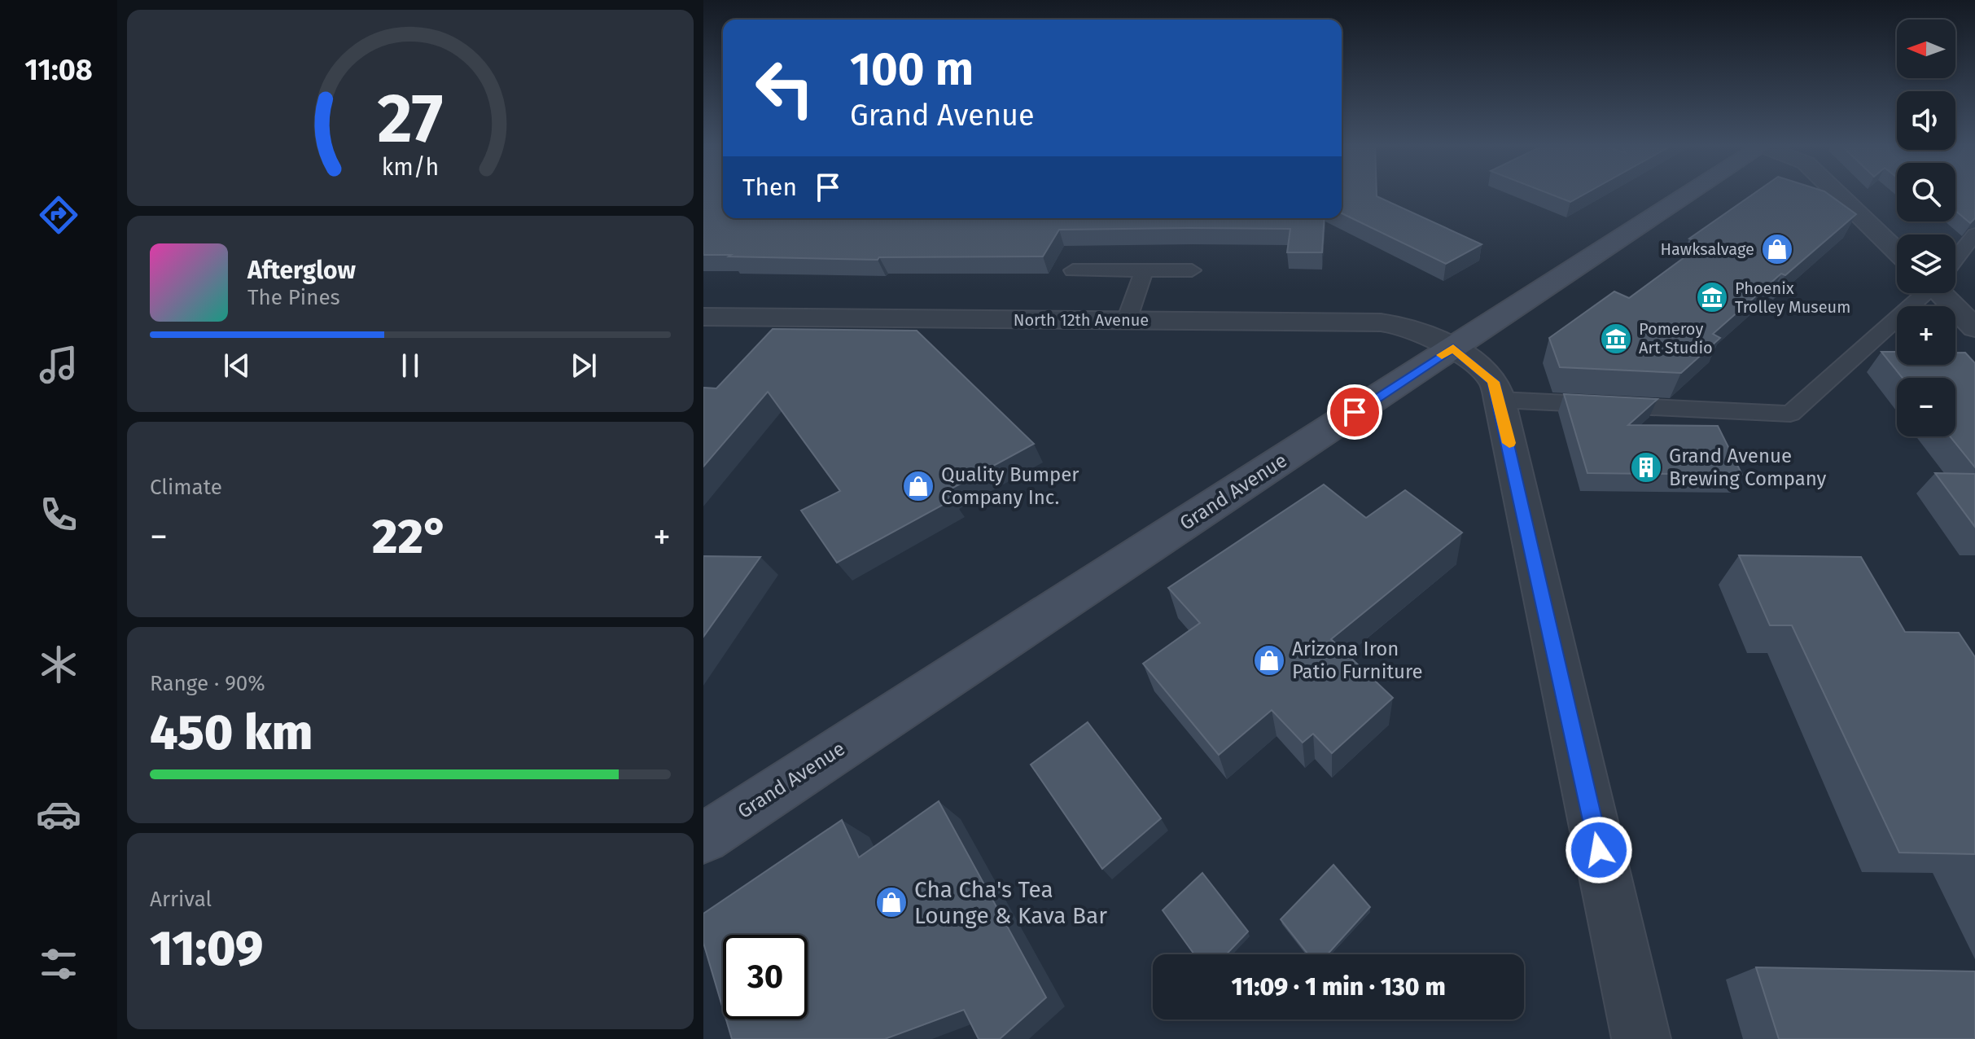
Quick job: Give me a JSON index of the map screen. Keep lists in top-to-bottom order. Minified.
{"streets":{"main road":["Grand Avenue"],"street":["North 12th Avenue"]},"crossings":[["North 12th Avenue","Grand Avenue"]],"places":{"shop":["Hawksalvage","Quality Bumper Company Inc.","Arizona Iron Patio Furniture","Cha Cha's Tea Lounge & Kava Bar"],"museum":["Phoenix Trolley Museum","Pomeroy Art Studio"],"building":["Grand Avenue Brewing Company"]},"north":"left","page":{"tabs":"11:08","map_buttons":["+","−"],"turn":["100 m","Grand Avenue"],"then":"Then","song":["Afterglow","The Pines"],"tile":["Climate",["Range · 90%","450 km"],["Arrival","11:09"]],"heat":["−","22°","+"],"limit":"30","trip":"11:09 · 1 min · 130 m","gauge":["27","km/h"]}}
